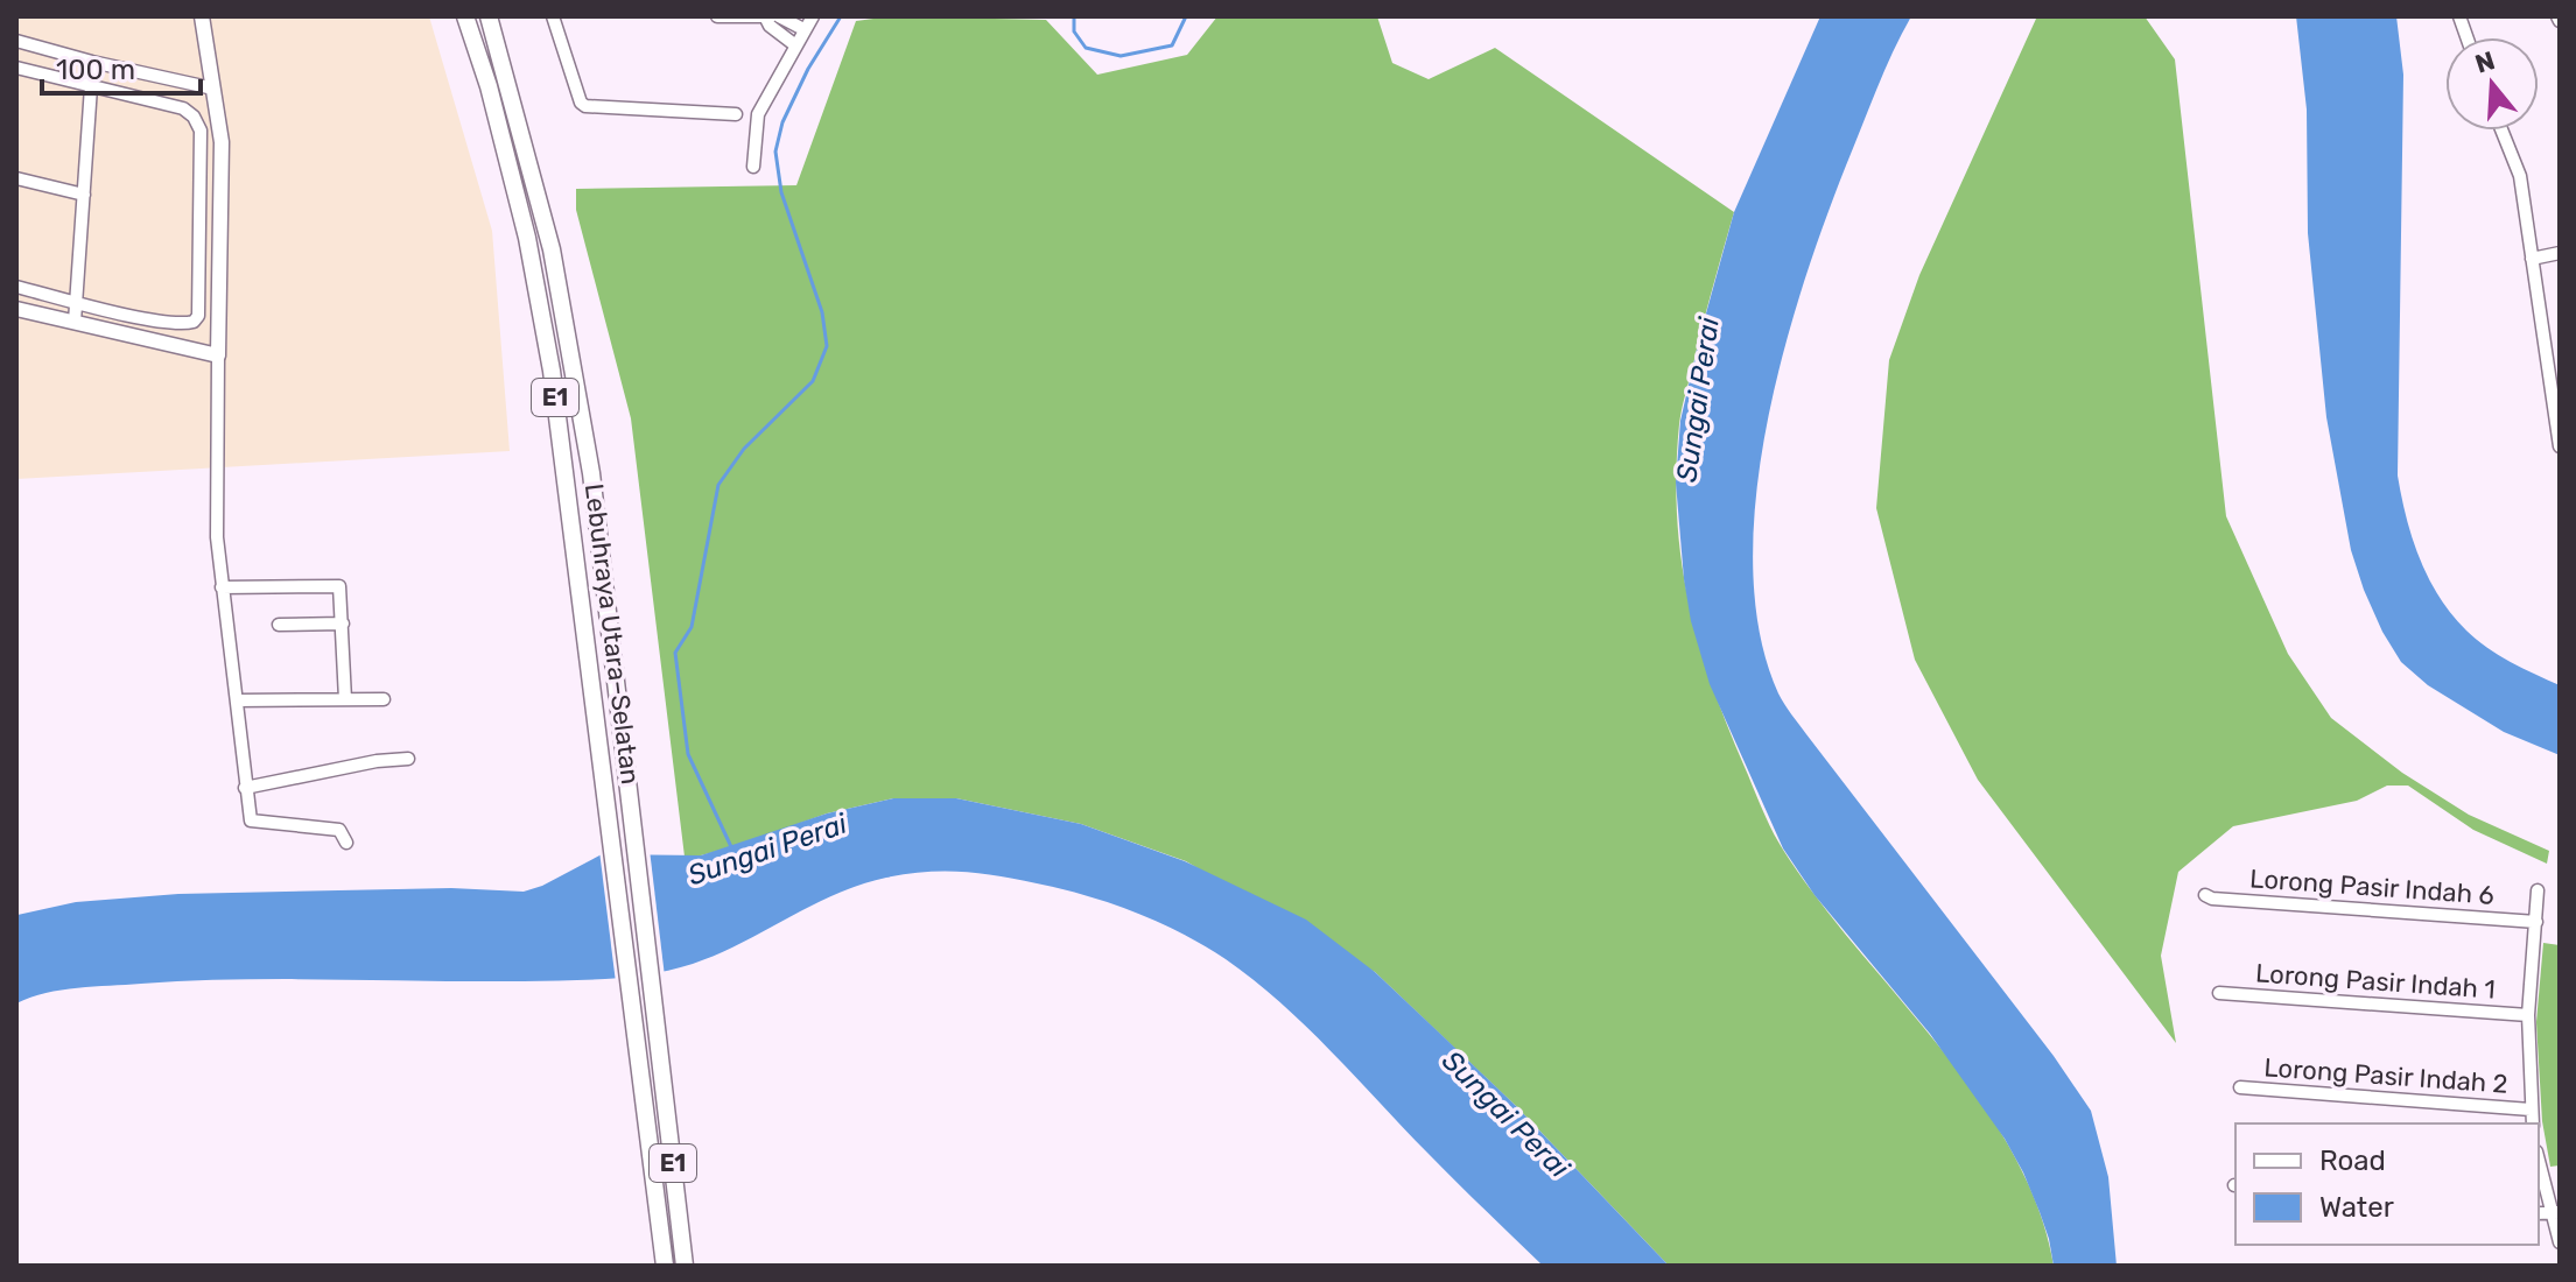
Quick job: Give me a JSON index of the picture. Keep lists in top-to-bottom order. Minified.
{"streets":{"highway":["E1","Lebuhraya Utara–Selatan"],"street":["Lorong Pasir Indah 6","Lorong Pasir Indah 1","Lorong Pasir Indah 2"]},"water":["Sungai Perai"],"legend":["Road","Water"],"scale_bar":"100 m","north":"top"}
